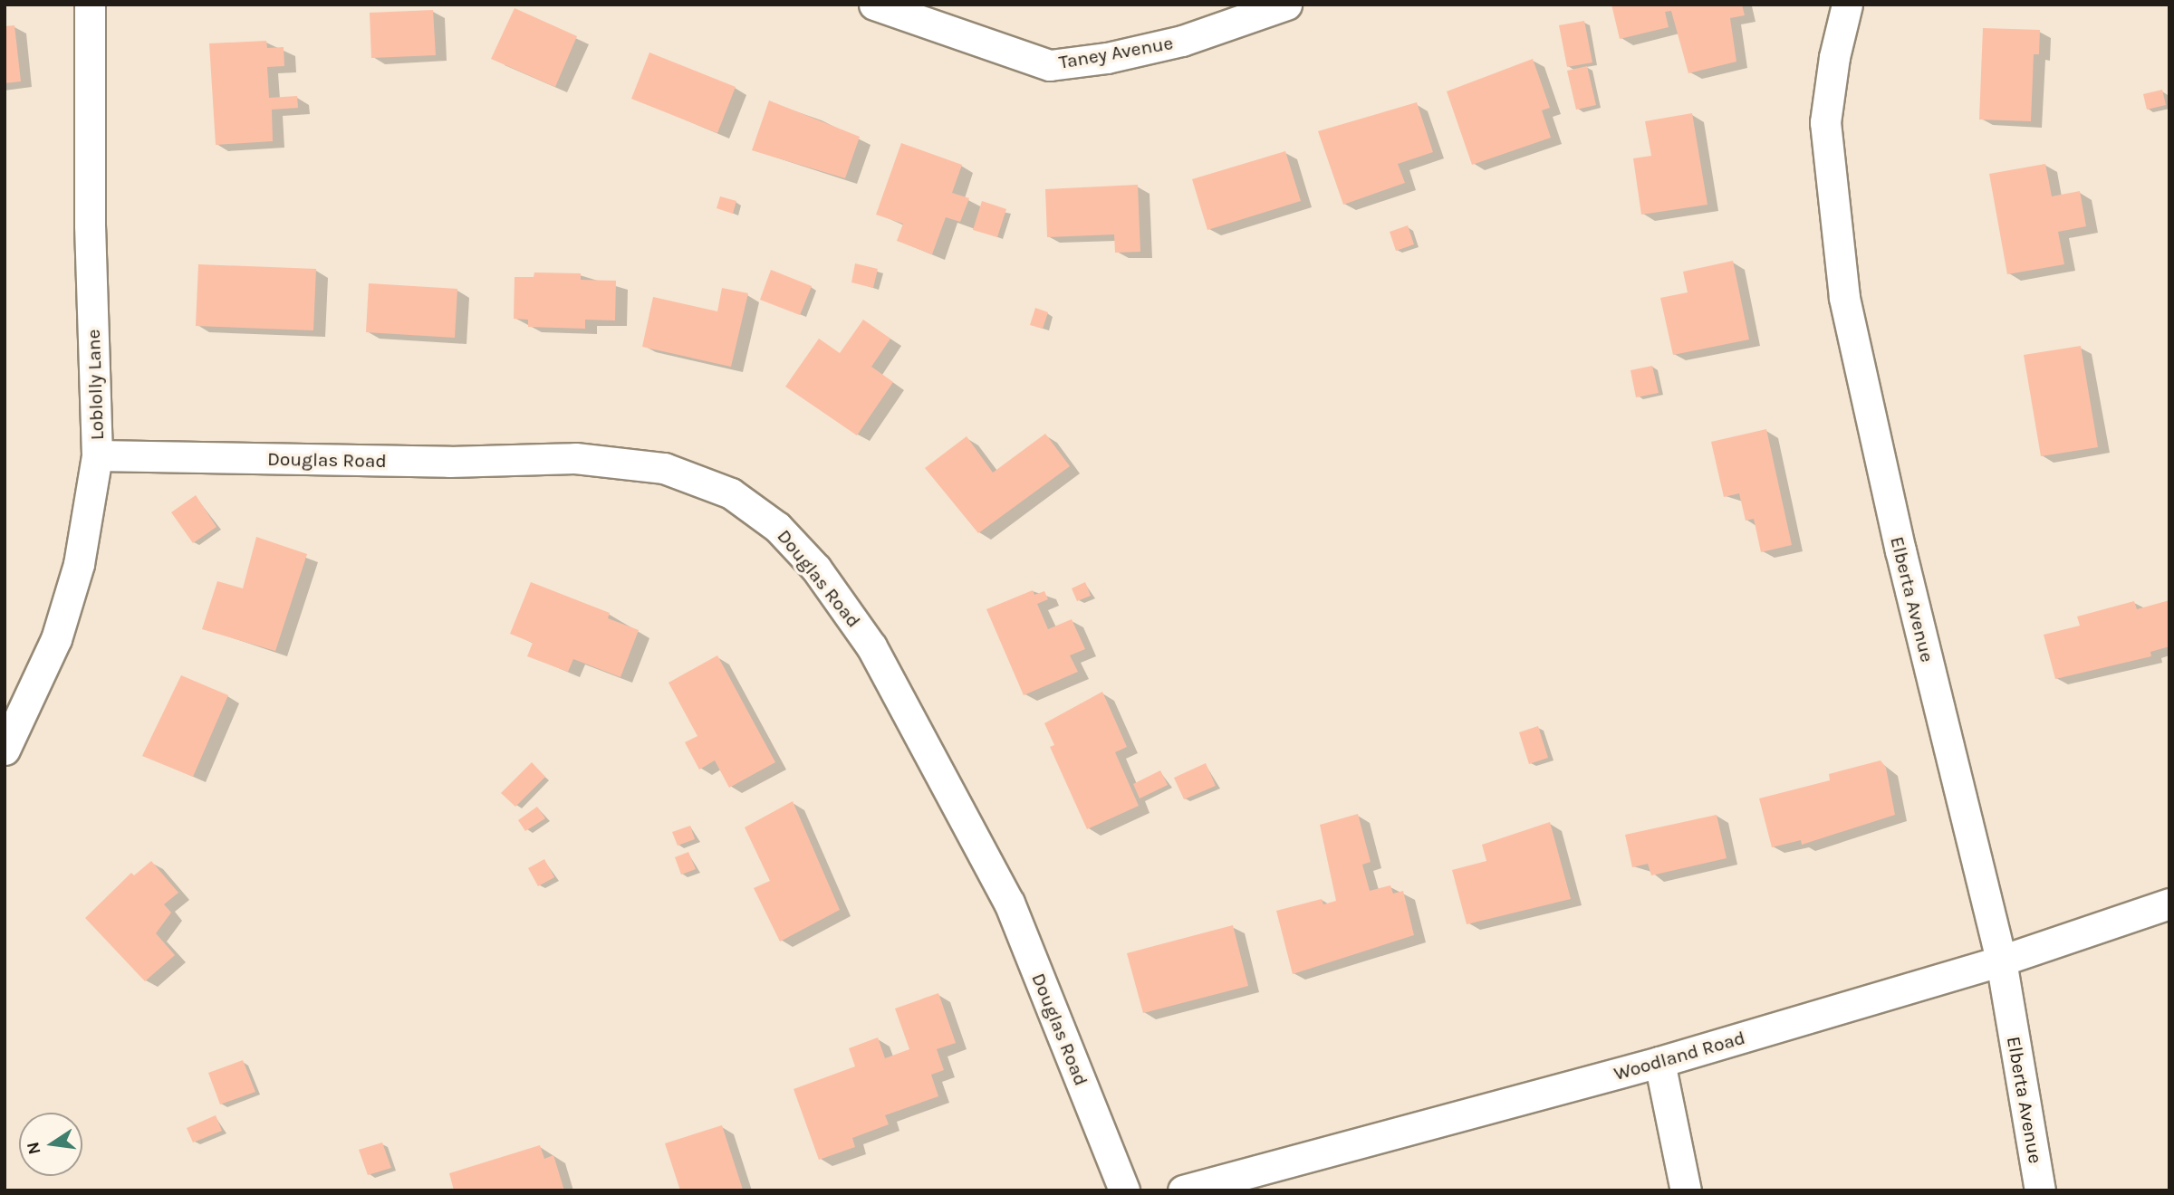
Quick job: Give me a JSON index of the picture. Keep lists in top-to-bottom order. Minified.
{"streets":{"street":["Taney Avenue","Loblolly Lane","Douglas Road","Elberta Avenue","Woodland Road"]},"crossings":[["Loblolly Lane","Douglas Road"],["Elberta Avenue","Woodland Road"]],"north":"left"}
